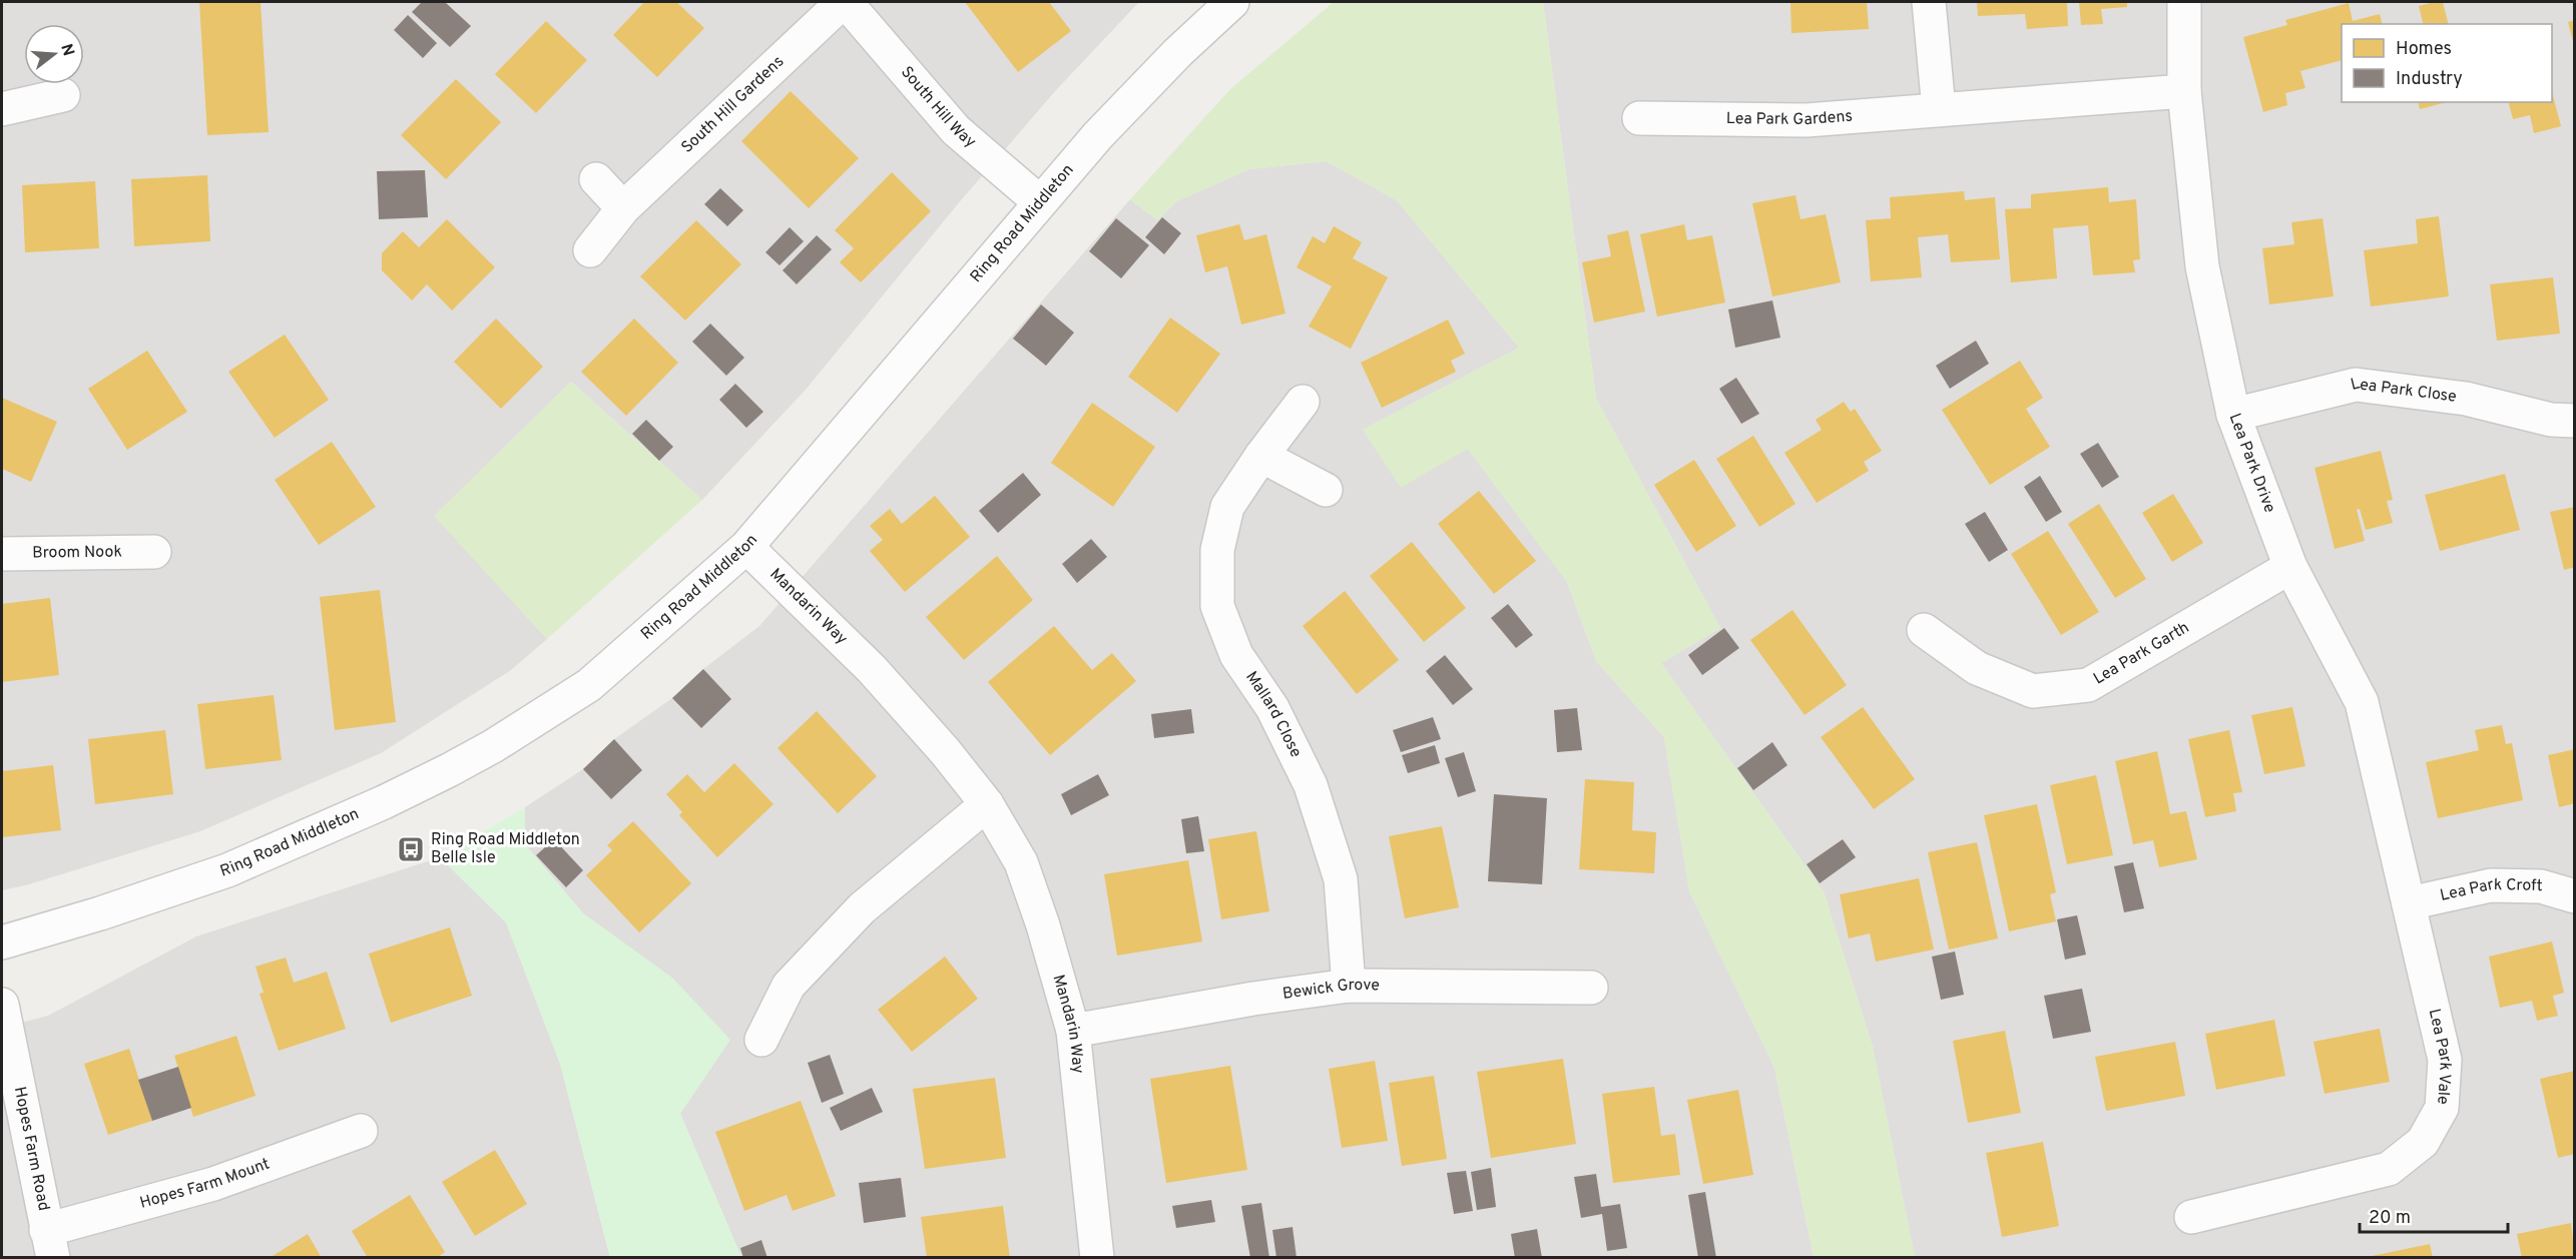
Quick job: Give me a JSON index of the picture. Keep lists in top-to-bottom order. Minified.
{"streets":{"street":["South Hill Gardens","South Hill Way","Lea Park Gardens","Ring Road Middleton","Lea Park Close","Lea Park Drive","Broom Nook","Mandarin Way","Lea Park Garth","Mallard Close","Lea Park Croft","Bewick Grove","Lea Park Vale","Hopes Farm Road","Hopes Farm Mount"]},"crossings":[["South Hill Gardens","South Hill Way"],["South Hill Way","Ring Road Middleton"],["Lea Park Gardens","Lea Park Drive"],["Ring Road Middleton","Mandarin Way"],["Lea Park Close","Lea Park Drive"],["Lea Park Drive","Lea Park Garth"],["Lea Park Drive","Lea Park Croft"],["Lea Park Drive","Lea Park Vale"],["Mandarin Way","Bewick Grove"],["Mallard Close","Bewick Grove"],["Lea Park Croft","Lea Park Vale"],["Hopes Farm Road","Hopes Farm Mount"]],"places":{"bus stop":["Ring Road Middleton Belle Isle"]},"legend":["Homes","Industry"],"scale_bar":"20 m","north":"right"}
